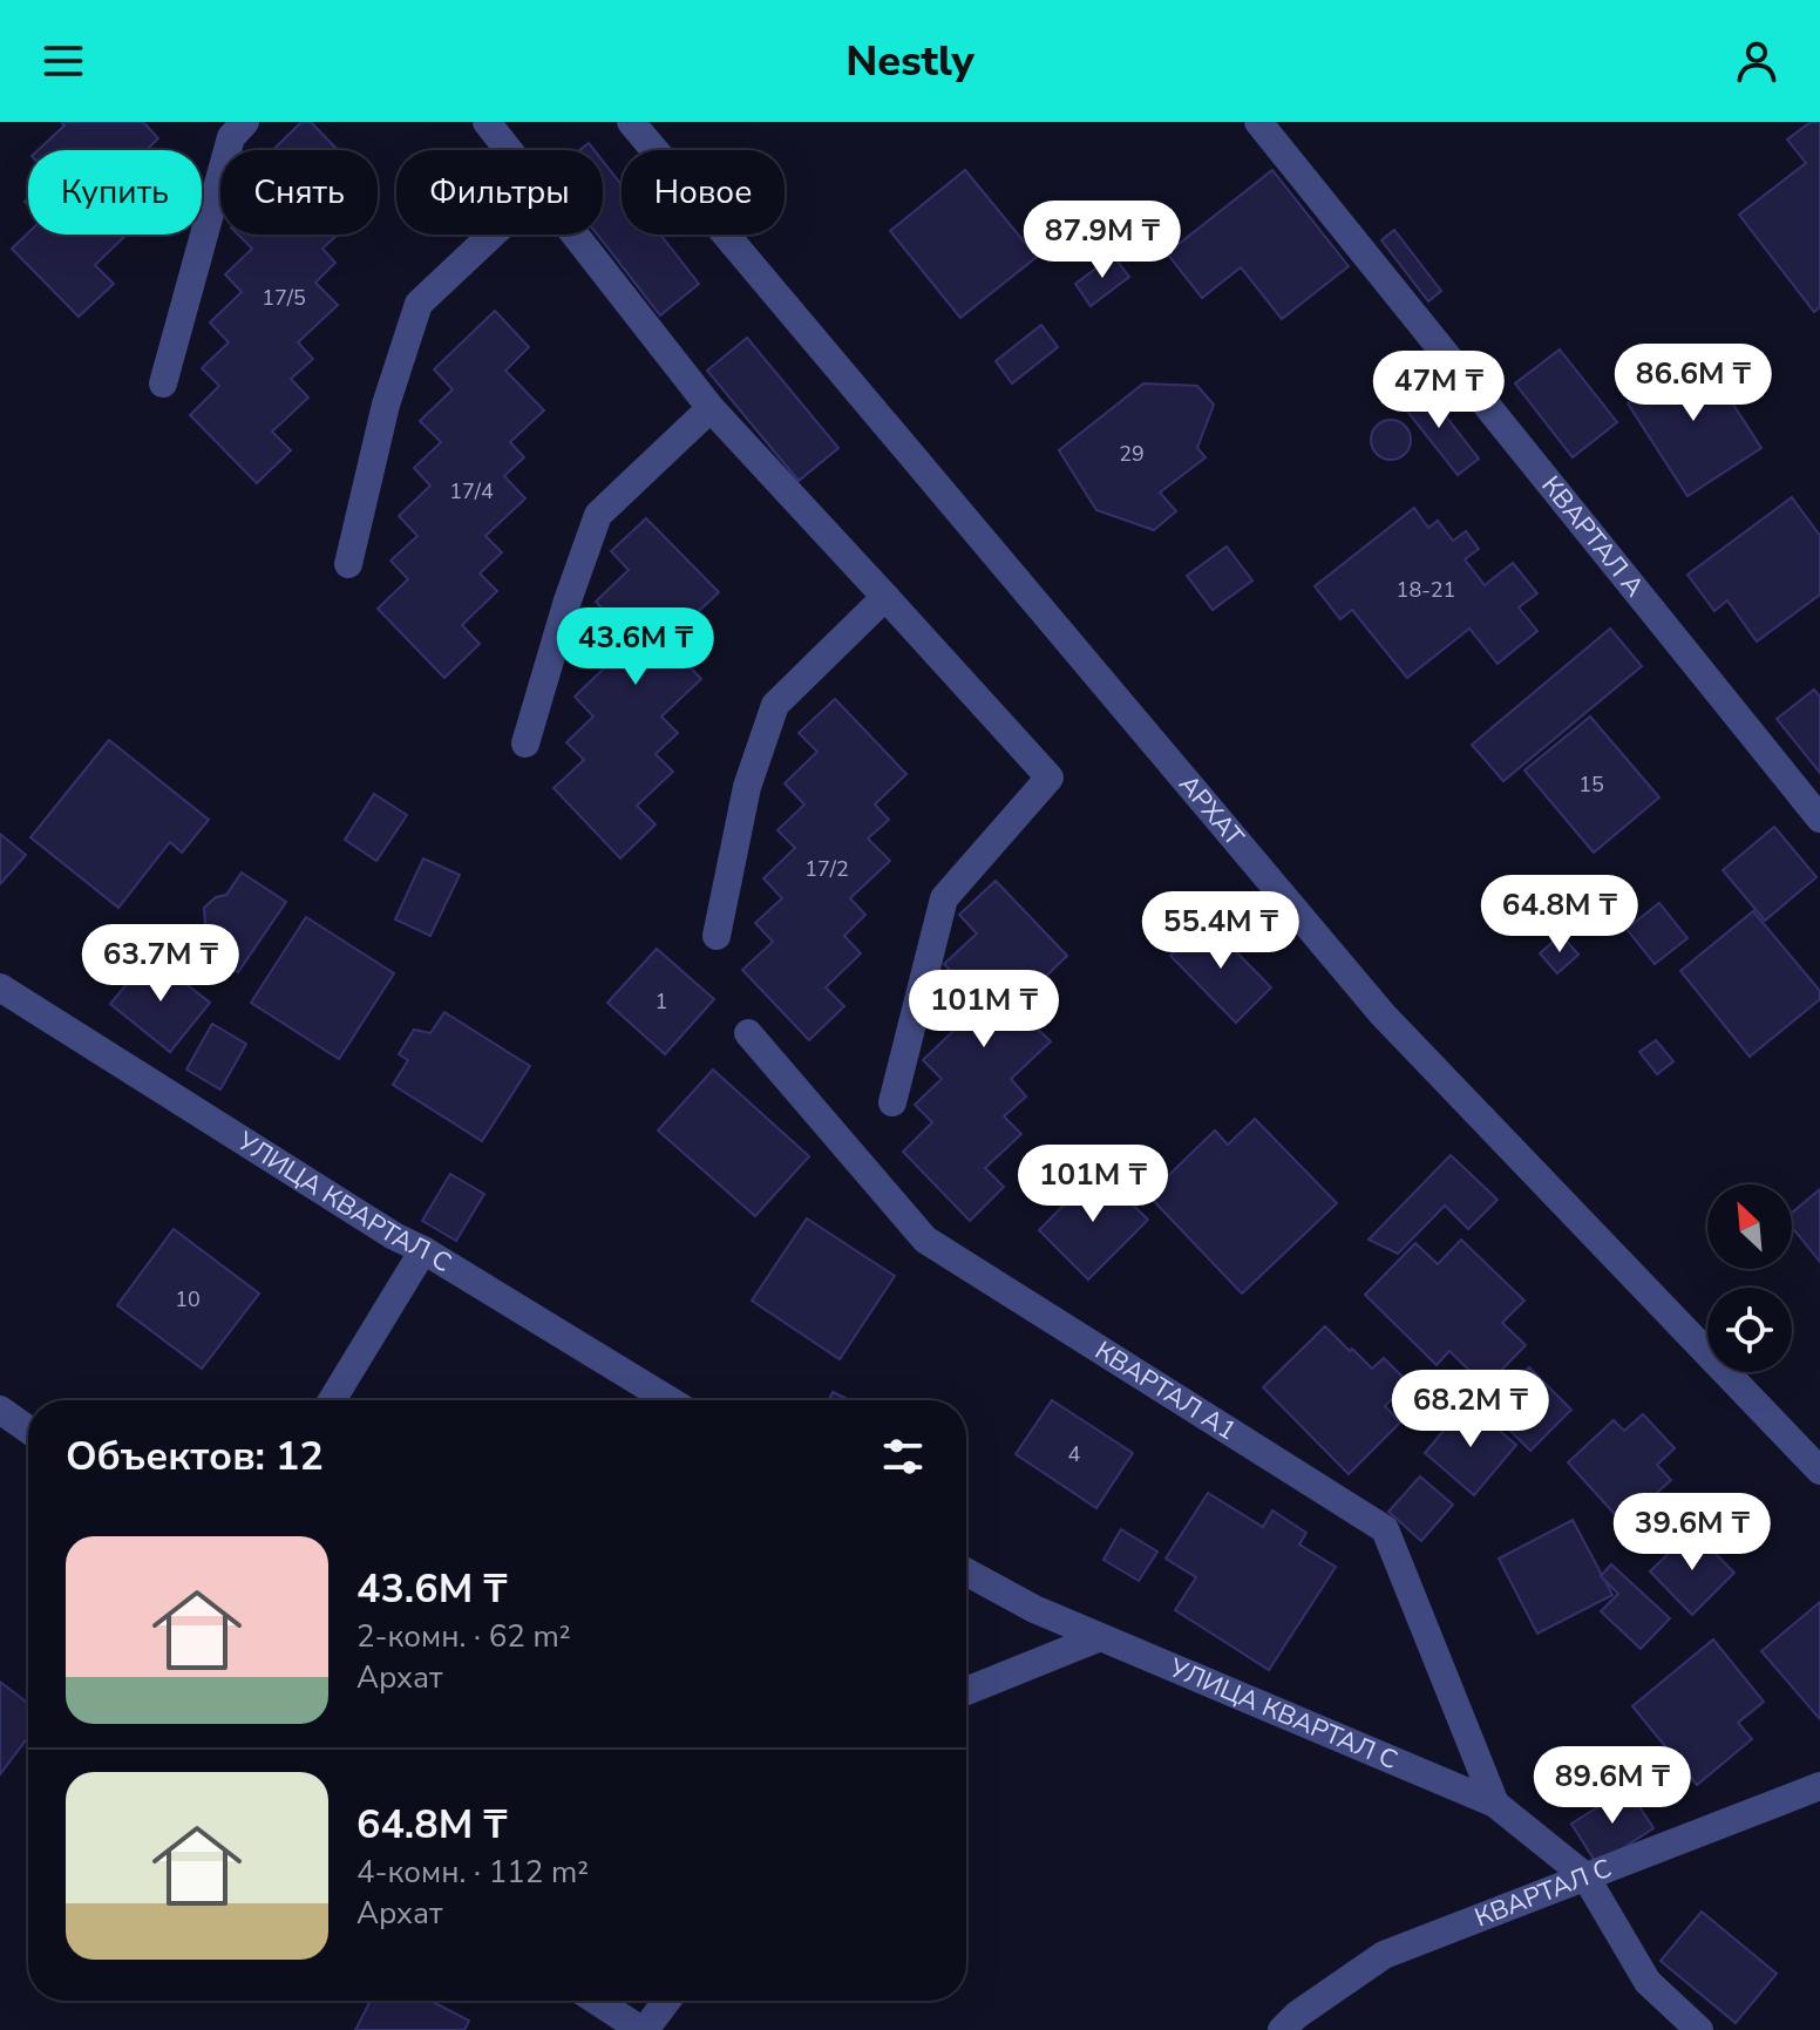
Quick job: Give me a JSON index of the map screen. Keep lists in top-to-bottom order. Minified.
{"streets":{"street":["КВАРТАЛ А","АРХАТ","УЛИЦА КВАРТАЛ С","КВАРТАЛ А1","КВАРТАЛ С"]},"crossings":[["УЛИЦА КВАРТАЛ С","КВАРТАЛ А1"],["УЛИЦА КВАРТАЛ С","КВАРТАЛ С"]],"house_numbers":["17/5","29","17/4","18-21","15","17/2","1","10","4"],"north":"top left","page":{"header":"Nestly","chip":["Купить","Снять","Фильтры","Новое"],"price":["87.9M ₸","86.6M ₸","47M ₸","43.6M ₸","64.8M ₸","55.4M ₸","63.7M ₸","101M ₸","101M ₸","68.2M ₸","39.6M ₸","89.6M ₸"],"heading":"Объектов: 12","list":[{"name":"43.6M ₸","note":"2-комн. · 62 m² · Архат"},{"name":"64.8M ₸","note":"4-комн. · 112 m² · Архат"}]}}
